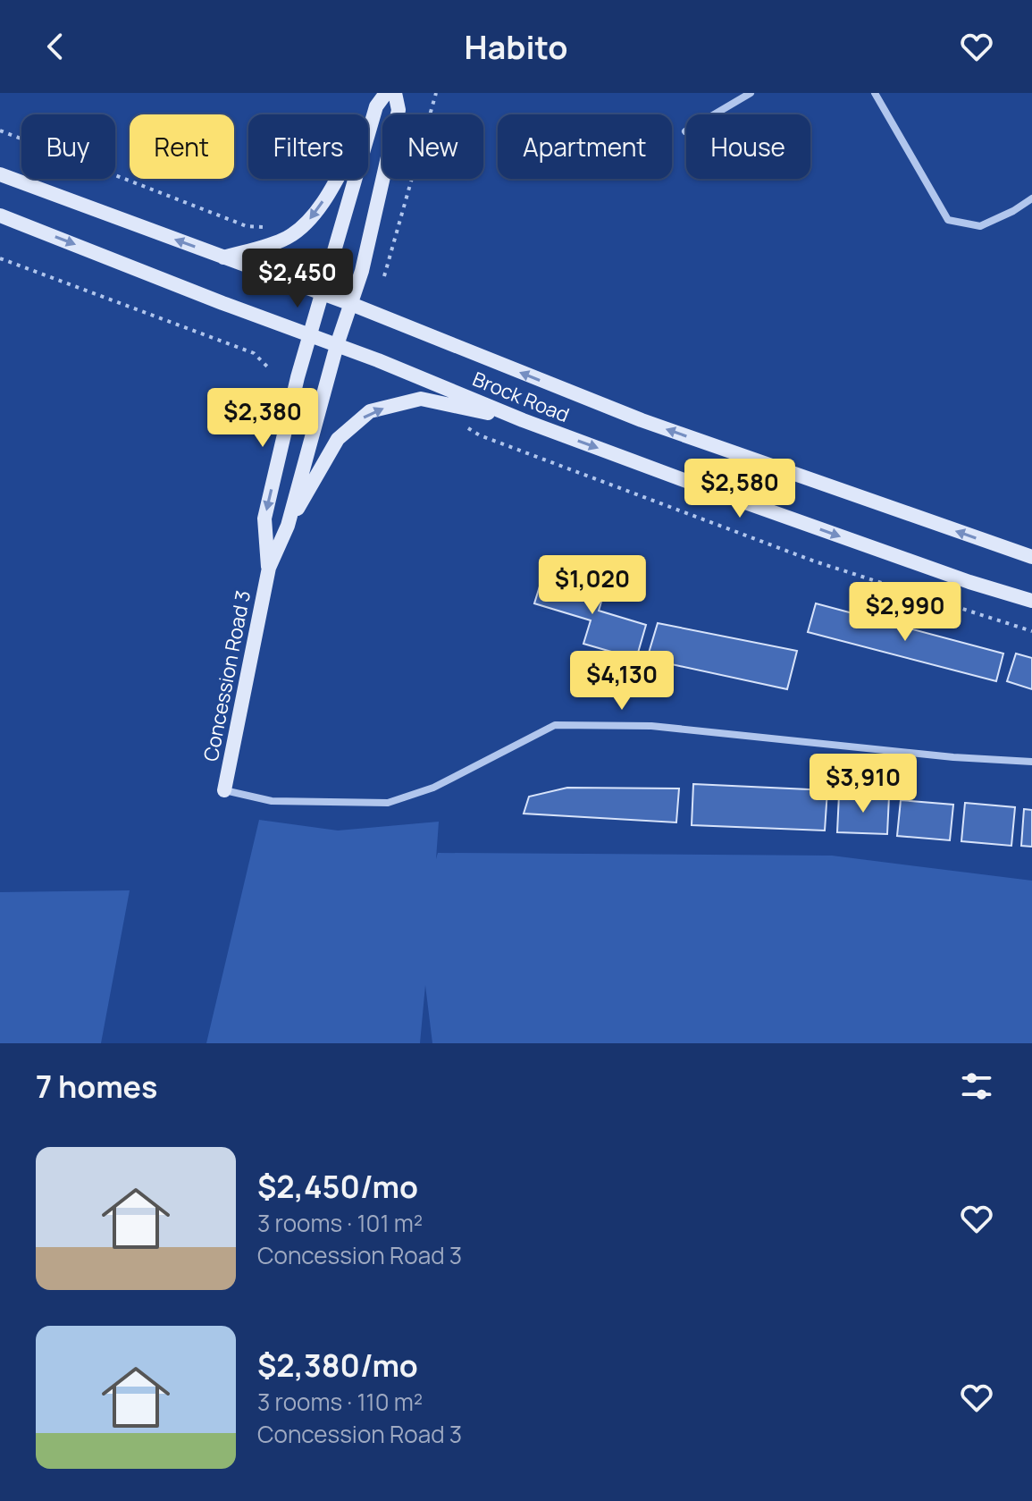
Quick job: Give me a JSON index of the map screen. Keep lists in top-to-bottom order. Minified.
{"streets":{"main road":["Brock Road","Concession Road 3"]},"crossings":[["Brock Road","Concession Road 3"]],"page":{"header":"Habito","chip":["Buy","Rent","Filters","New","Apartment","House"],"price":["$2,450","$2,380","$2,580","$1,020","$2,990","$4,130","$3,910"],"heading":"7 homes","list":[{"name":"$2,450/mo","note":"3 rooms · 101 m² · Concession Road 3"},{"name":"$2,380/mo","note":"3 rooms · 110 m² · Concession Road 3"}]}}
